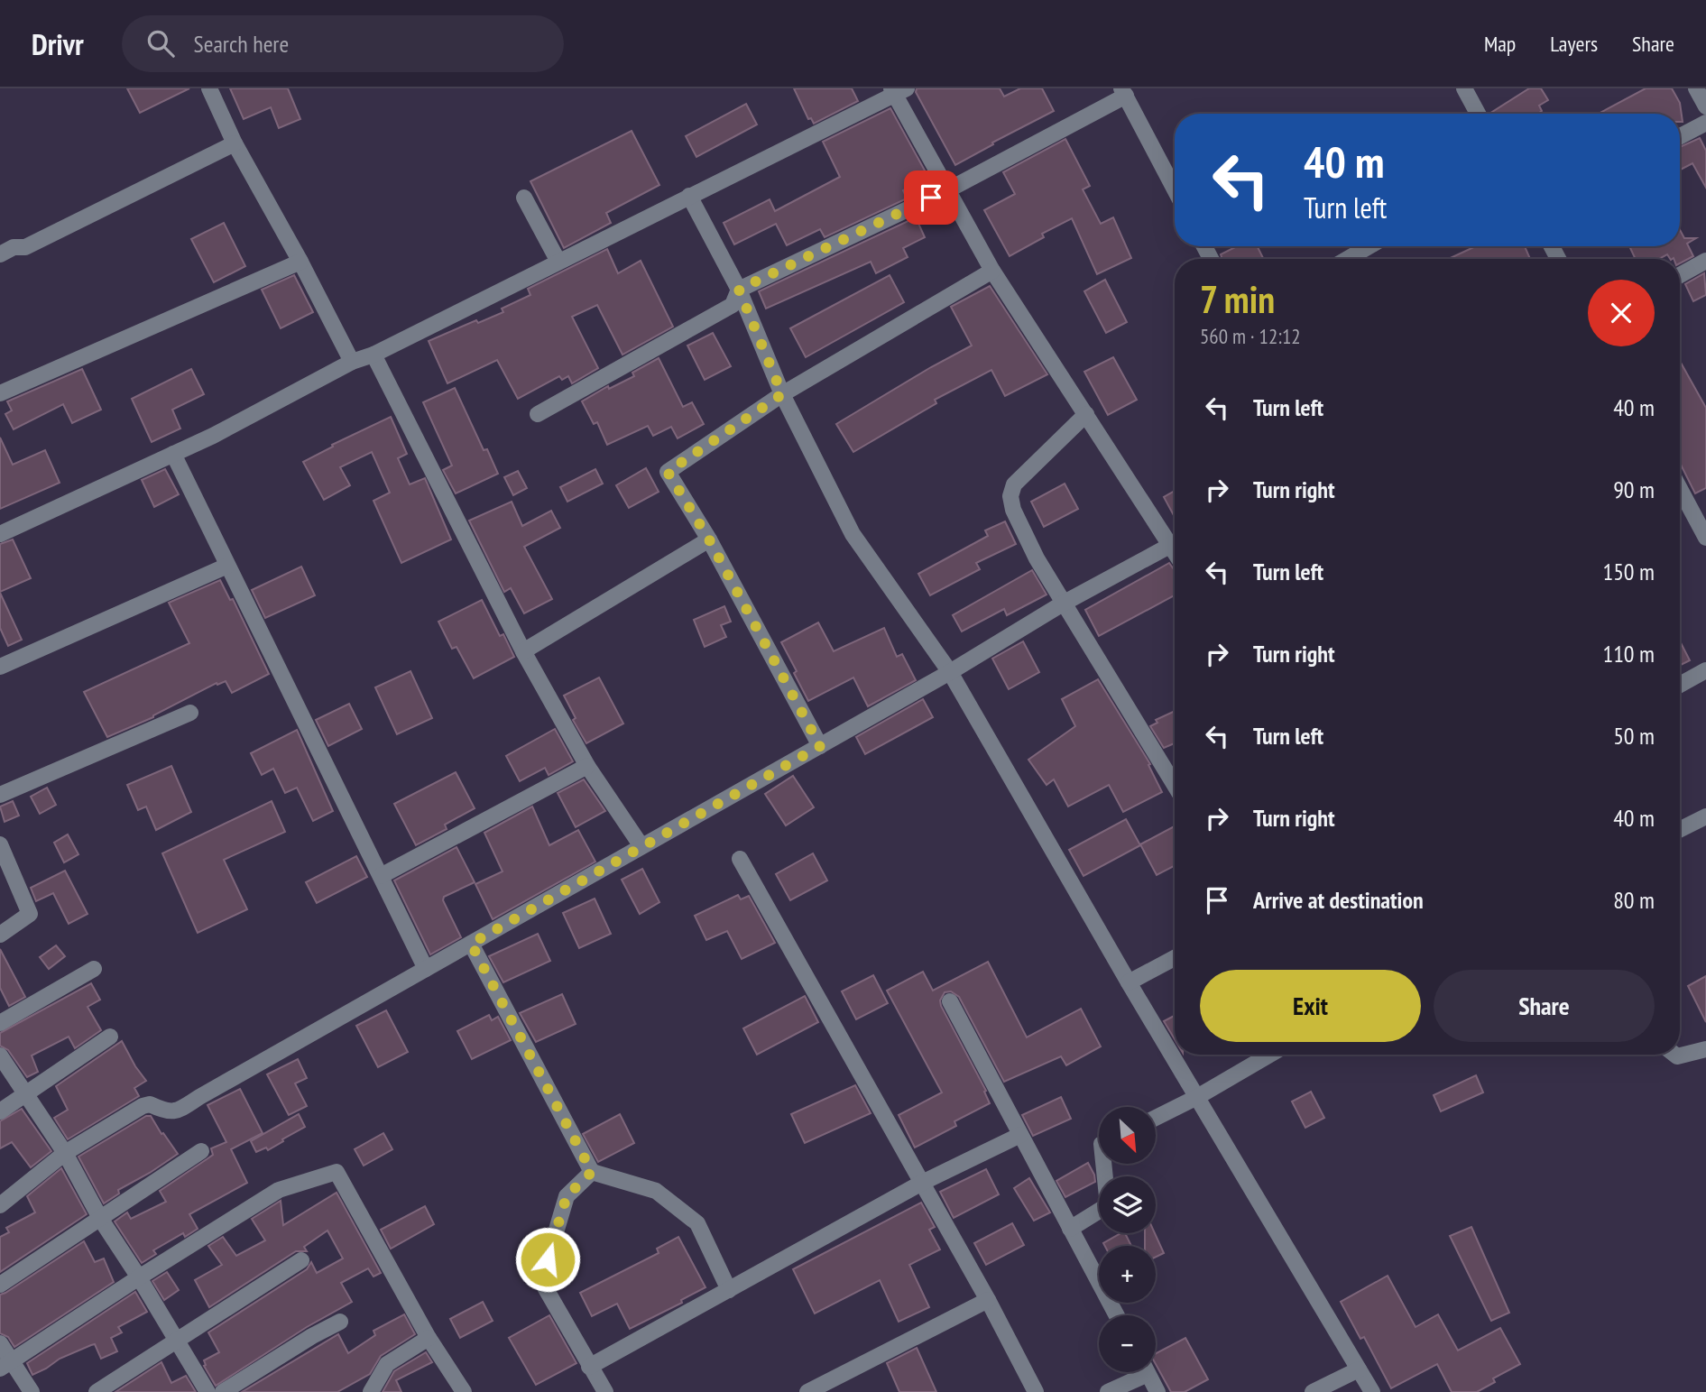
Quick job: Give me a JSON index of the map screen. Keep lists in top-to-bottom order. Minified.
{"north":"bottom right","page":{"header":"Drivr","search":"Search here","nav":["Map","Layers","Share"],"turn":["40 m","Turn left"],"heading":["7 min","560 m · 12:12"],"list":[{"name":"Turn left","value":"40 m"},{"name":"Turn right","value":"90 m"},{"name":"Turn left","value":"150 m"},{"name":"Turn right","value":"110 m"},{"name":"Turn left","value":"50 m"},{"name":"Turn right","value":"40 m"},{"name":"Arrive at destination","value":"80 m"}],"buttons":["Exit","Share"],"map_buttons":["+","−"]}}
